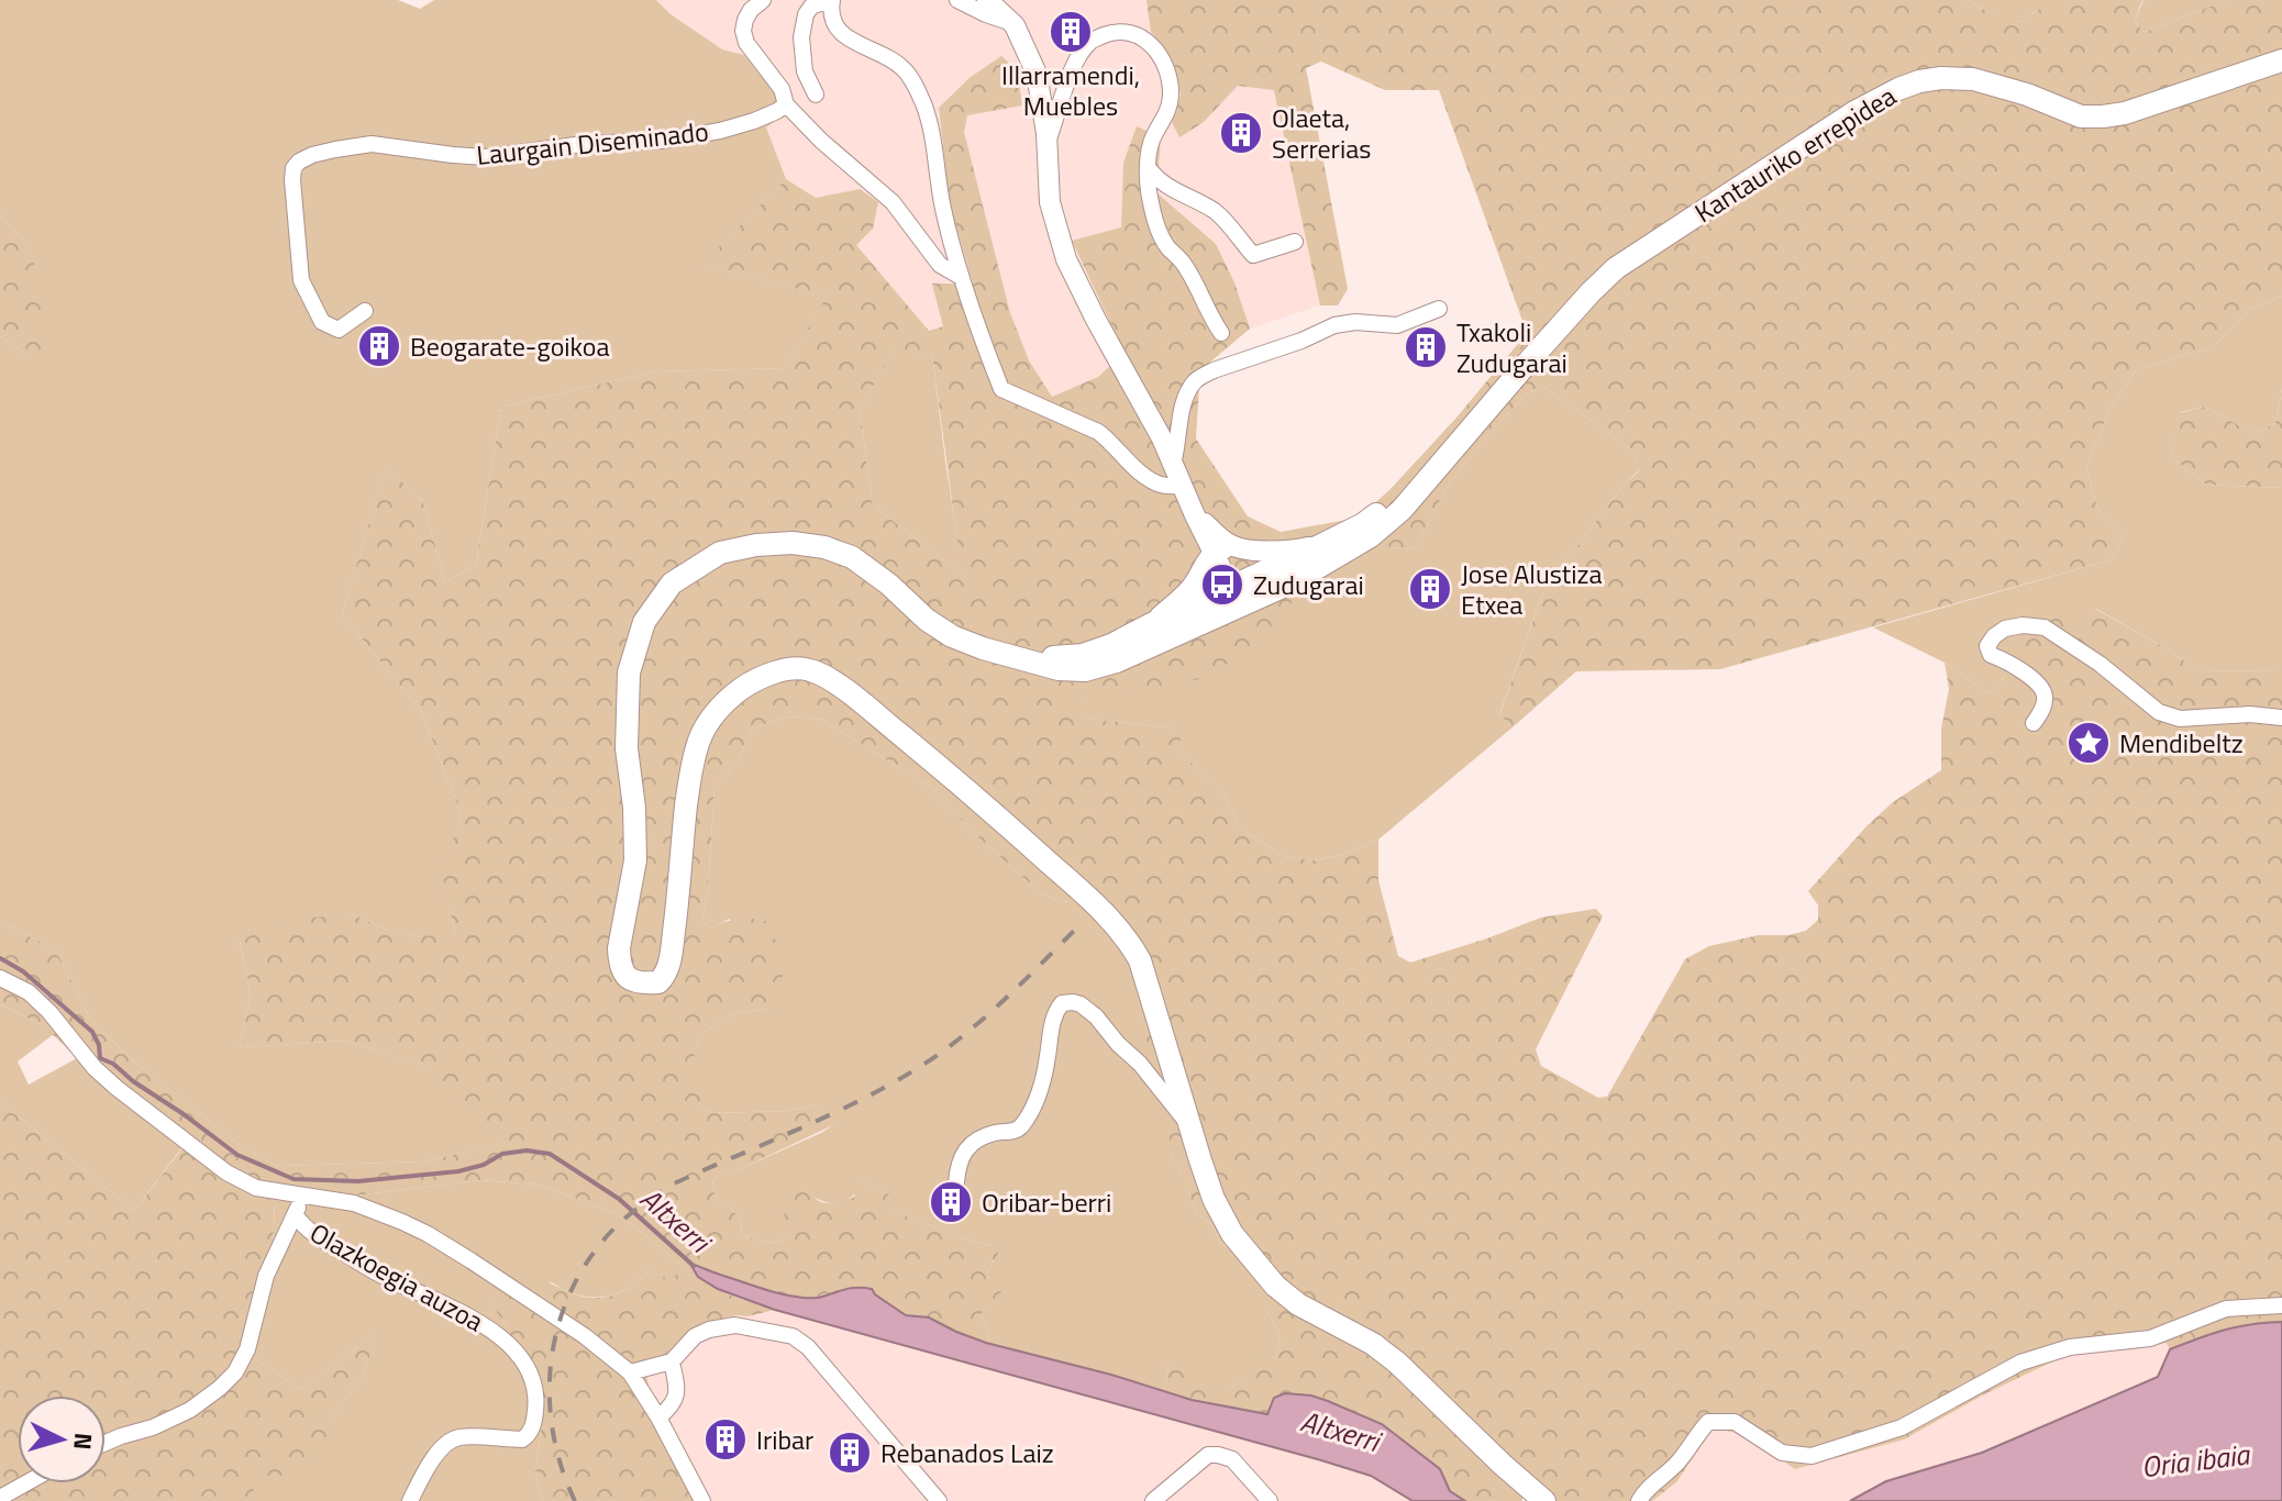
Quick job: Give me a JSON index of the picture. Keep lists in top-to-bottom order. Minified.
{"streets":{"highway":["Kantauriko errepidea"],"street":["Laurgain Diseminado","Olazkoegia auzoa"]},"water":["Altxerri","Oria ibaia"],"places":{"building":["Illarramendi, Muebles","Olaeta, Serrerias","Beogarate-goikoa","Txakoli Zudugarai","Jose Alustiza Etxea","Oribar-berri","Iribar","Rebanados Laiz"],"bus stop":["Zudugarai"],"place":["Mendibeltz"]},"north":"right"}
